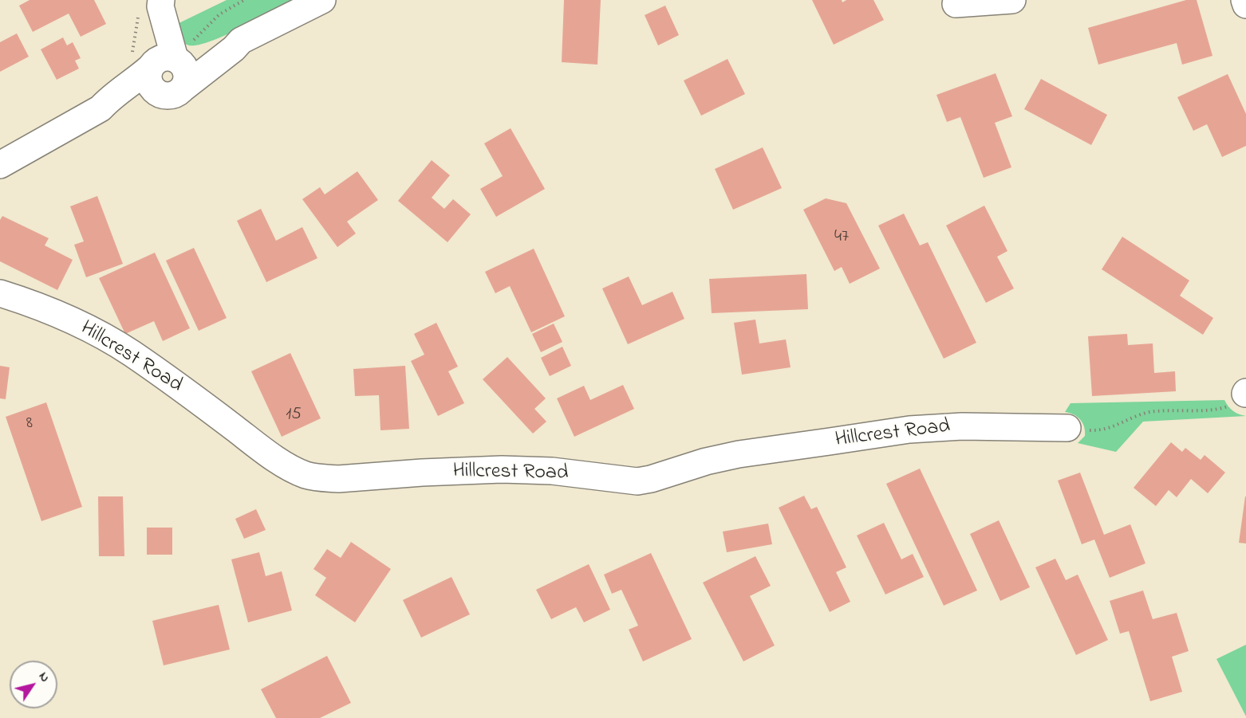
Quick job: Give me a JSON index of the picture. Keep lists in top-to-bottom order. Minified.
{"streets":{"street":["Hillcrest Road"]},"house_numbers":["47","15","8"],"north":"top right"}
